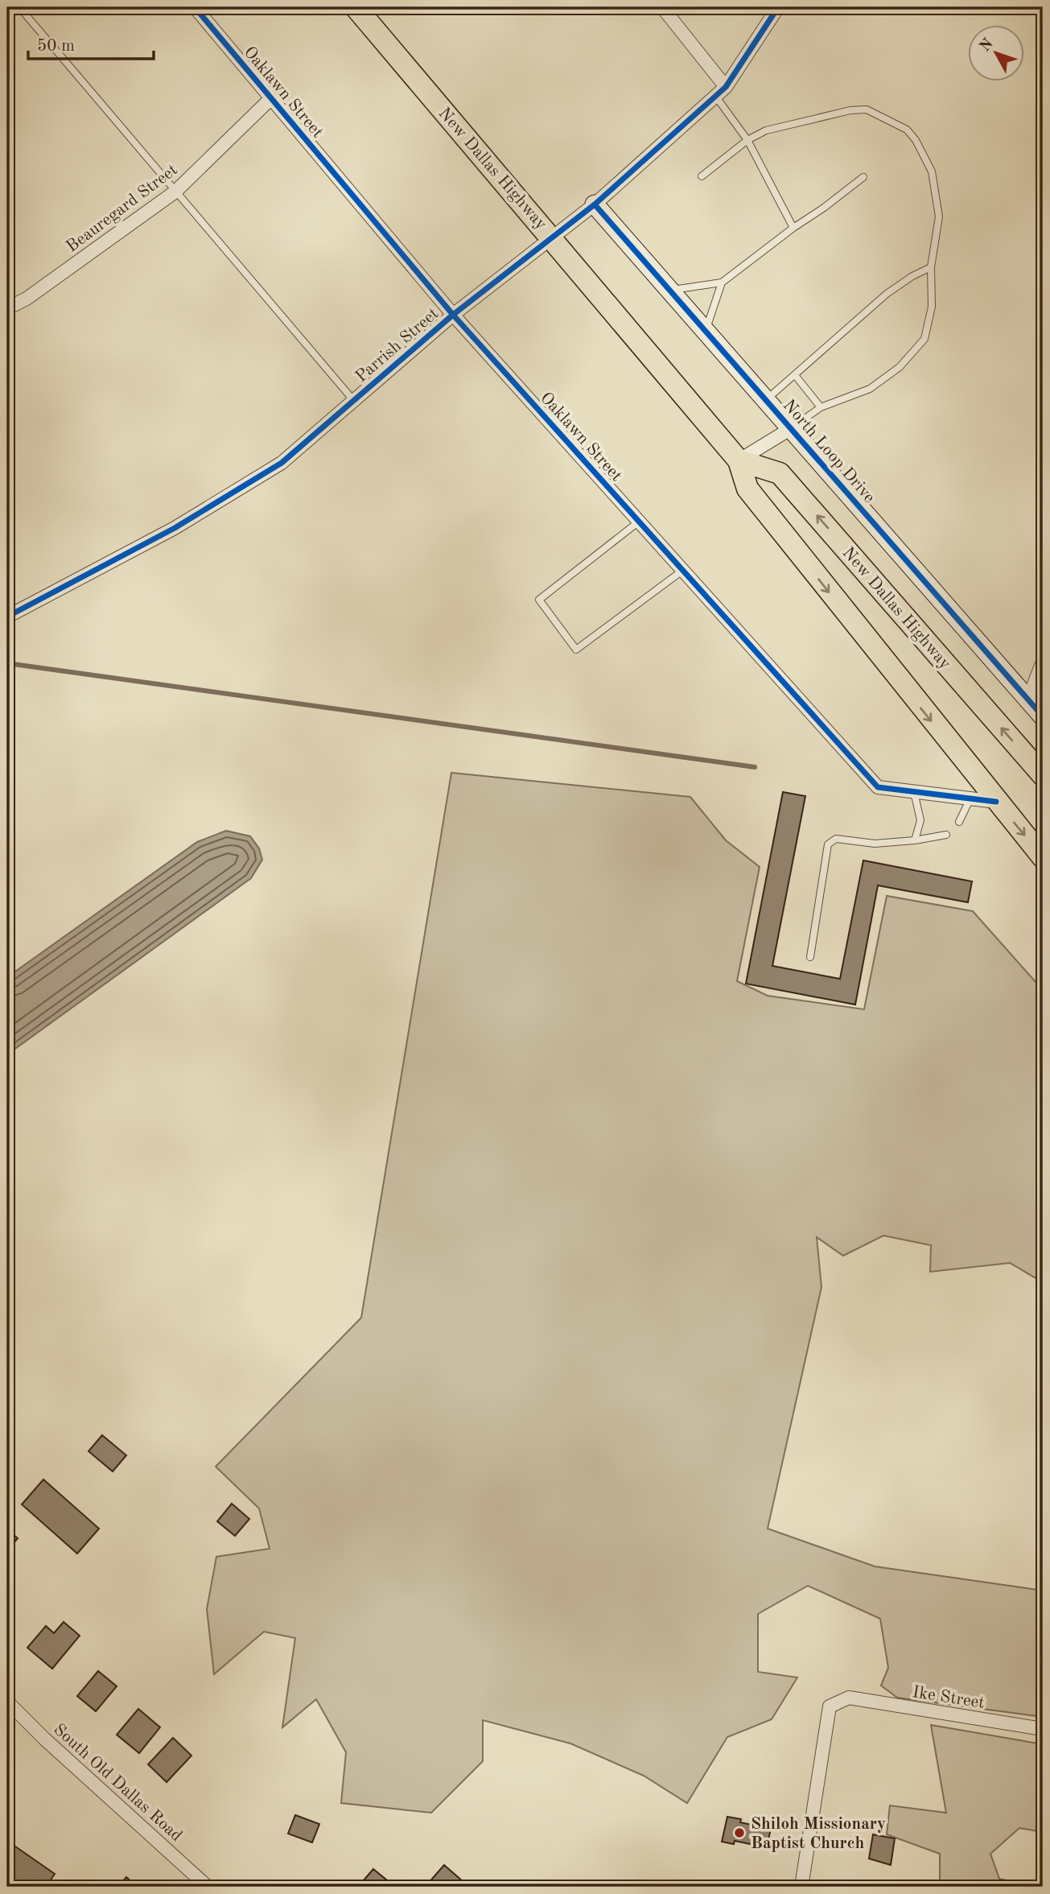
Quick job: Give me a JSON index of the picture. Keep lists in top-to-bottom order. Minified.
{"streets":{"main road":["New Dallas Highway"],"street":["Oaklawn Street","Beauregard Street","Parrish Street","North Loop Drive","Ike Street","South Old Dallas Road"]},"crossings":[["Oaklawn Street","New Dallas Highway"],["Oaklawn Street","Beauregard Street"],["Oaklawn Street","Parrish Street"],["New Dallas Highway","Parrish Street"],["Parrish Street","North Loop Drive"]],"places":["Shiloh Missionary Baptist Church"],"scale_bar":"50 m","north":"top left"}
